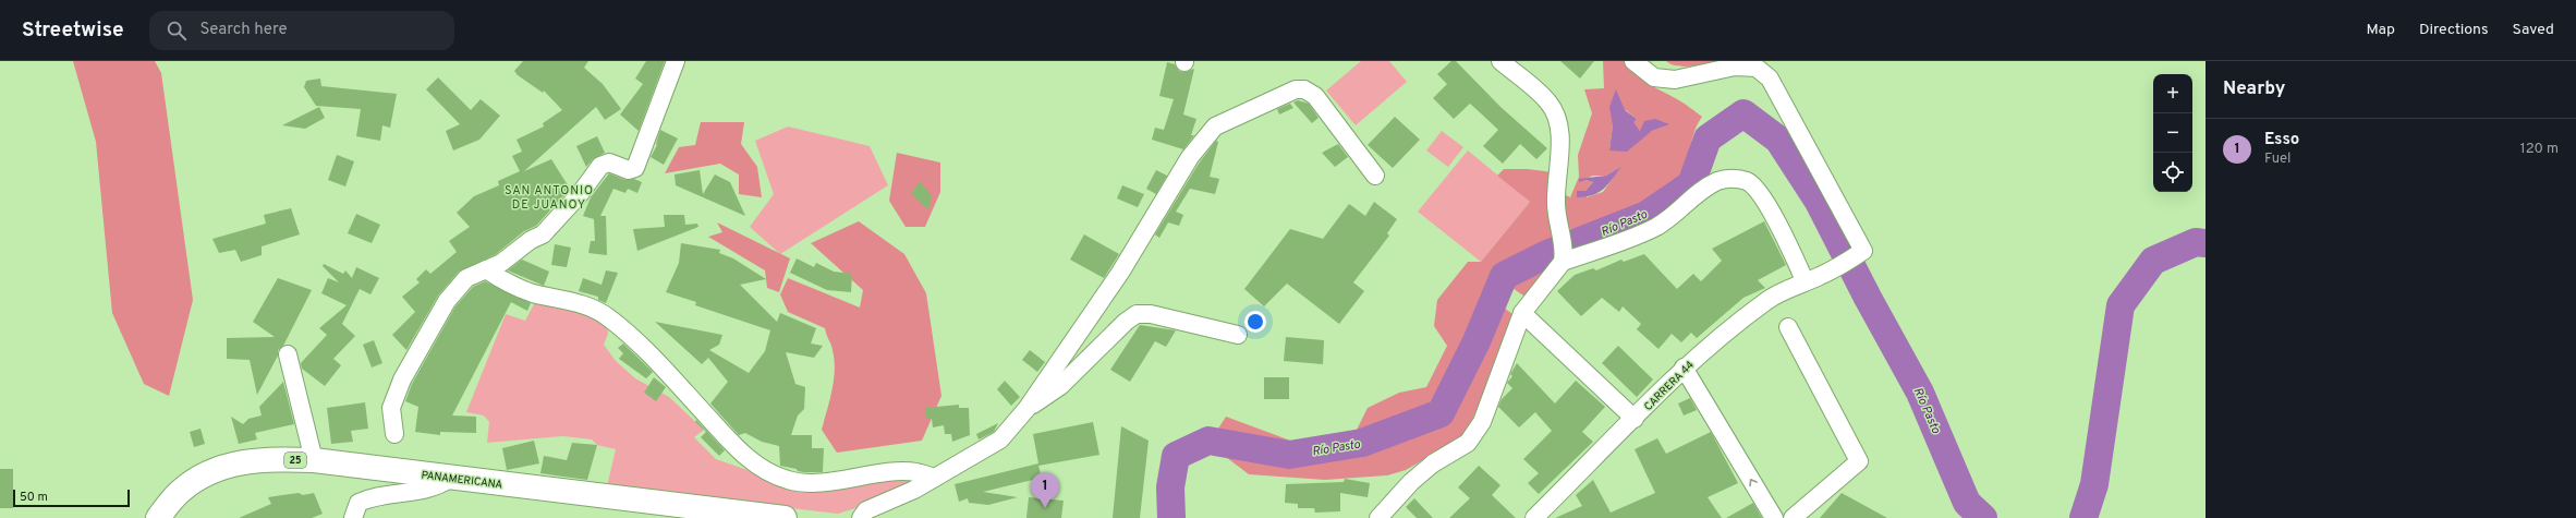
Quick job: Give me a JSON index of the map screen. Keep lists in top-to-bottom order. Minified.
{"streets":{"main road":["25","PANAMERICANA"],"street":["CARRERA 44"]},"districts":["SAN ANTONIO DE JUANOY"],"water":["Río Pasto"],"scale_bar":"50 m","page":{"header":"Streetwise","search":"Search here","nav":["Map","Directions","Saved"],"heading":"Nearby","map_buttons":["+","−"],"list":[{"mark":"1","name":"Esso","note":"Fuel","value":"120 m"}],"pins":"1","scale":"50 m"}}
